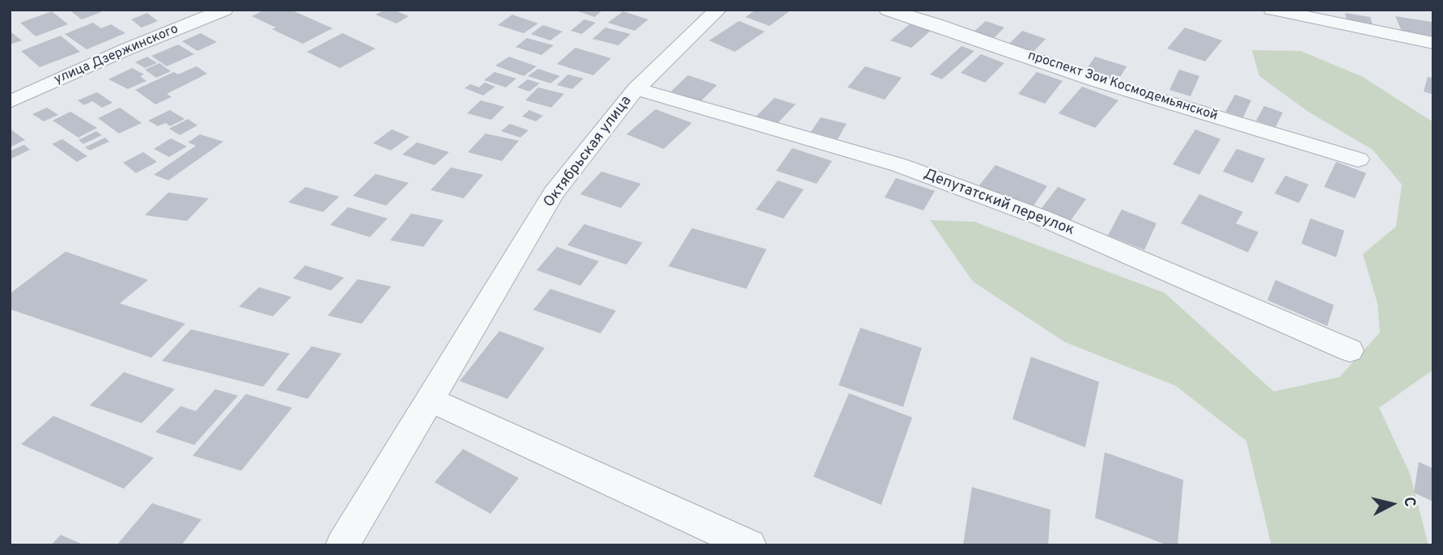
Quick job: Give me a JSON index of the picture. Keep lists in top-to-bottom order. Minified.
{"streets":{"street":["улица Дзержинского","проспект Зои Космодемьянской","Октябрьская улица","Депутатский переулок"]},"crossings":[["Октябрьская улица","Депутатский переулок"]],"north":"right"}
